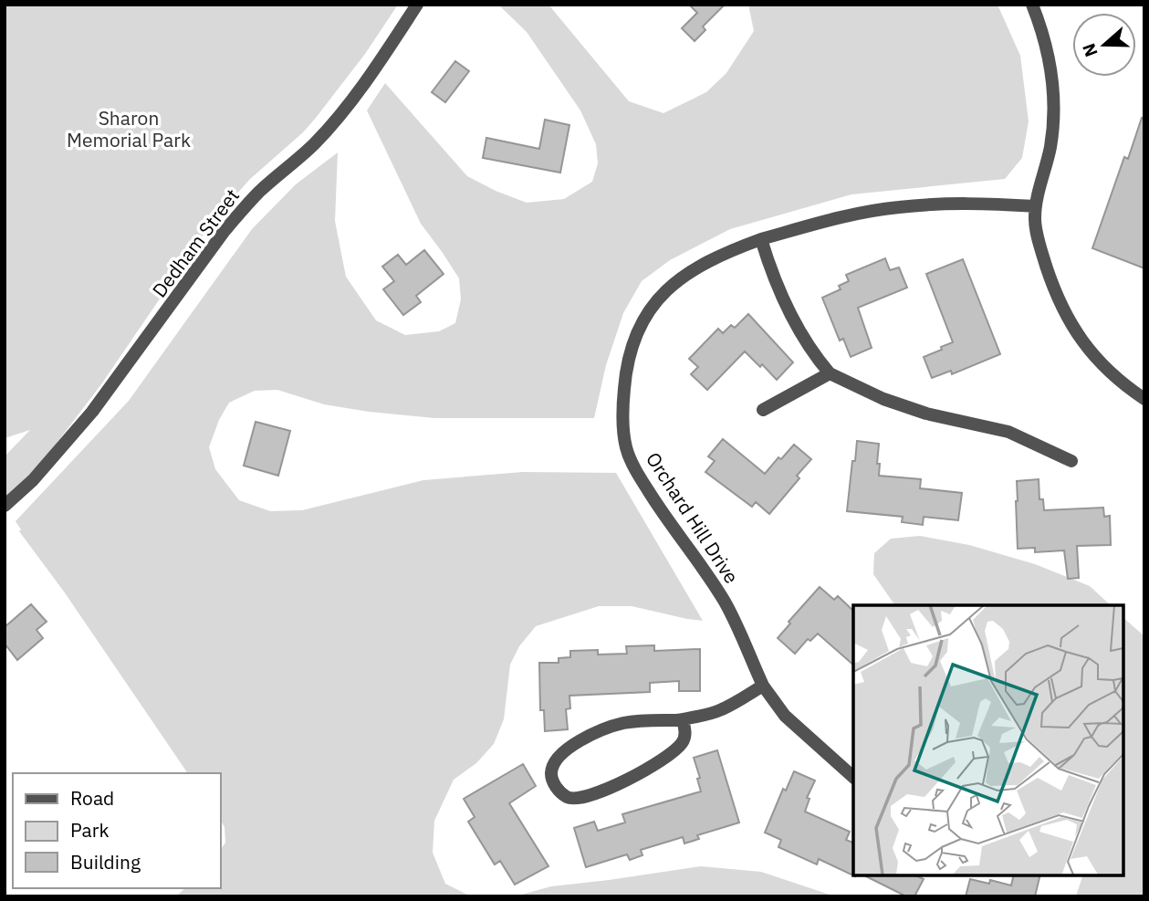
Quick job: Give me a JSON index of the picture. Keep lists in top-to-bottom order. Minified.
{"streets":{"street":["Dedham Street","Orchard Hill Drive"]},"parks":["Sharon Memorial Park"],"legend":["Road","Park","Building"],"north":"left"}
